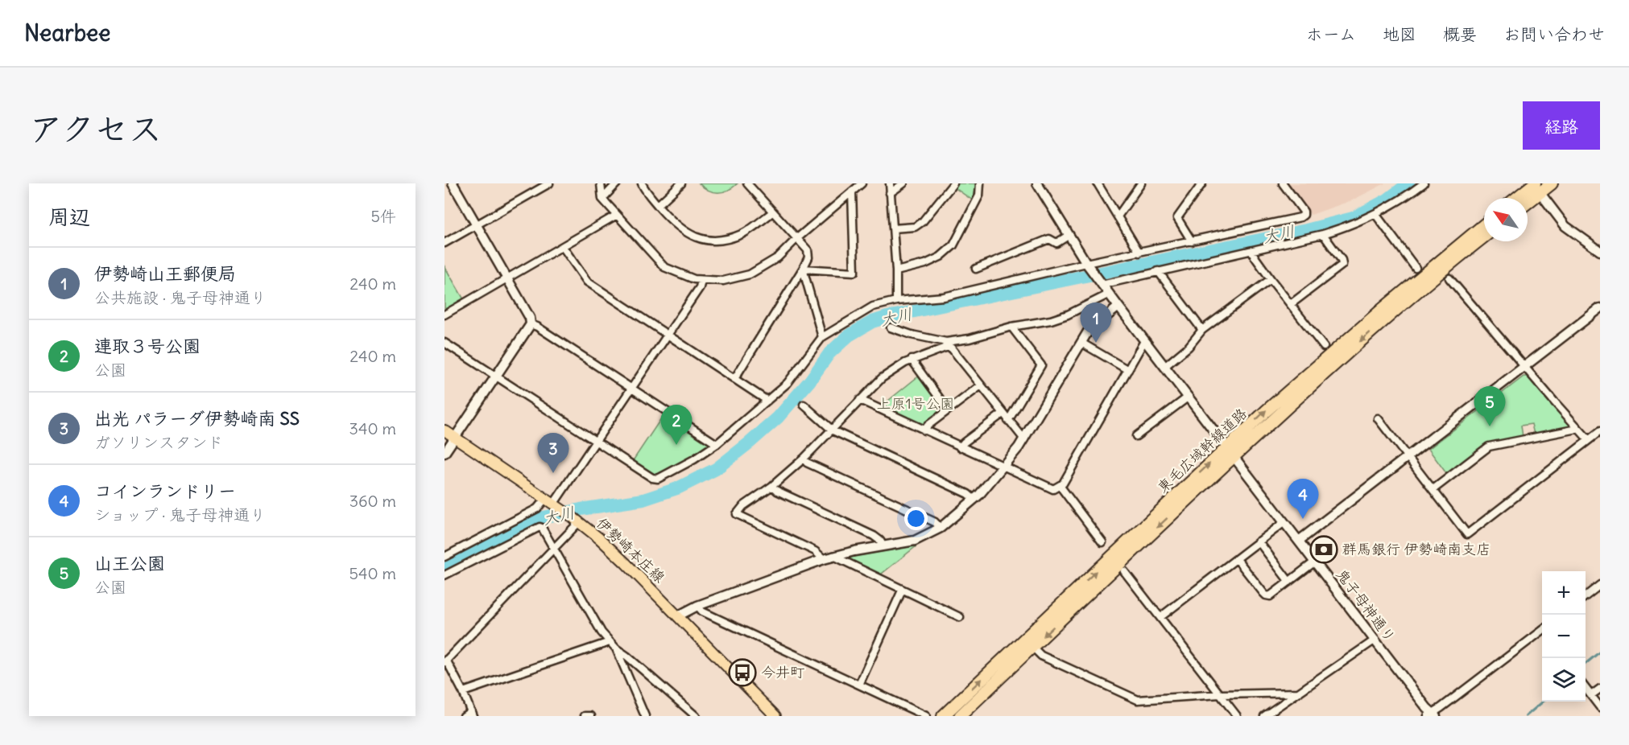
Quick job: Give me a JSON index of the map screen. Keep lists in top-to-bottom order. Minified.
{"streets":{"highway":["東毛広域幹線道路"],"main road":["伊勢崎本庄線"],"street":["鬼子母神通り"]},"crossings":[["東毛広域幹線道路","鬼子母神通り"]],"water":["大川"],"parks":["上原1号公園"],"places":{"bank":["群馬銀行 伊勢崎南支店"],"bus stop":["今井町"]},"north":"top left","page":{"header":"Nearbee","nav":["ホーム","地図","概要","お問い合わせ"],"title":"アクセス","buttons":"経路","heading":["周辺","5件"],"list":[{"mark":"1","name":"伊勢崎山王郵便局","note":"公共施設 · 鬼子母神通り","value":"240 m"},{"mark":"2","name":"連取３号公園","note":"公園","value":"240 m"},{"mark":"3","name":"出光 パラーダ伊勢崎南 SS","note":"ガソリンスタンド","value":"340 m"},{"mark":"4","name":"コインランドリー","note":"ショップ · 鬼子母神通り","value":"360 m"},{"mark":"5","name":"山王公園","note":"公園","value":"540 m"}],"pins":["1","5","2","3","4"],"map_buttons":["+","−"]}}
